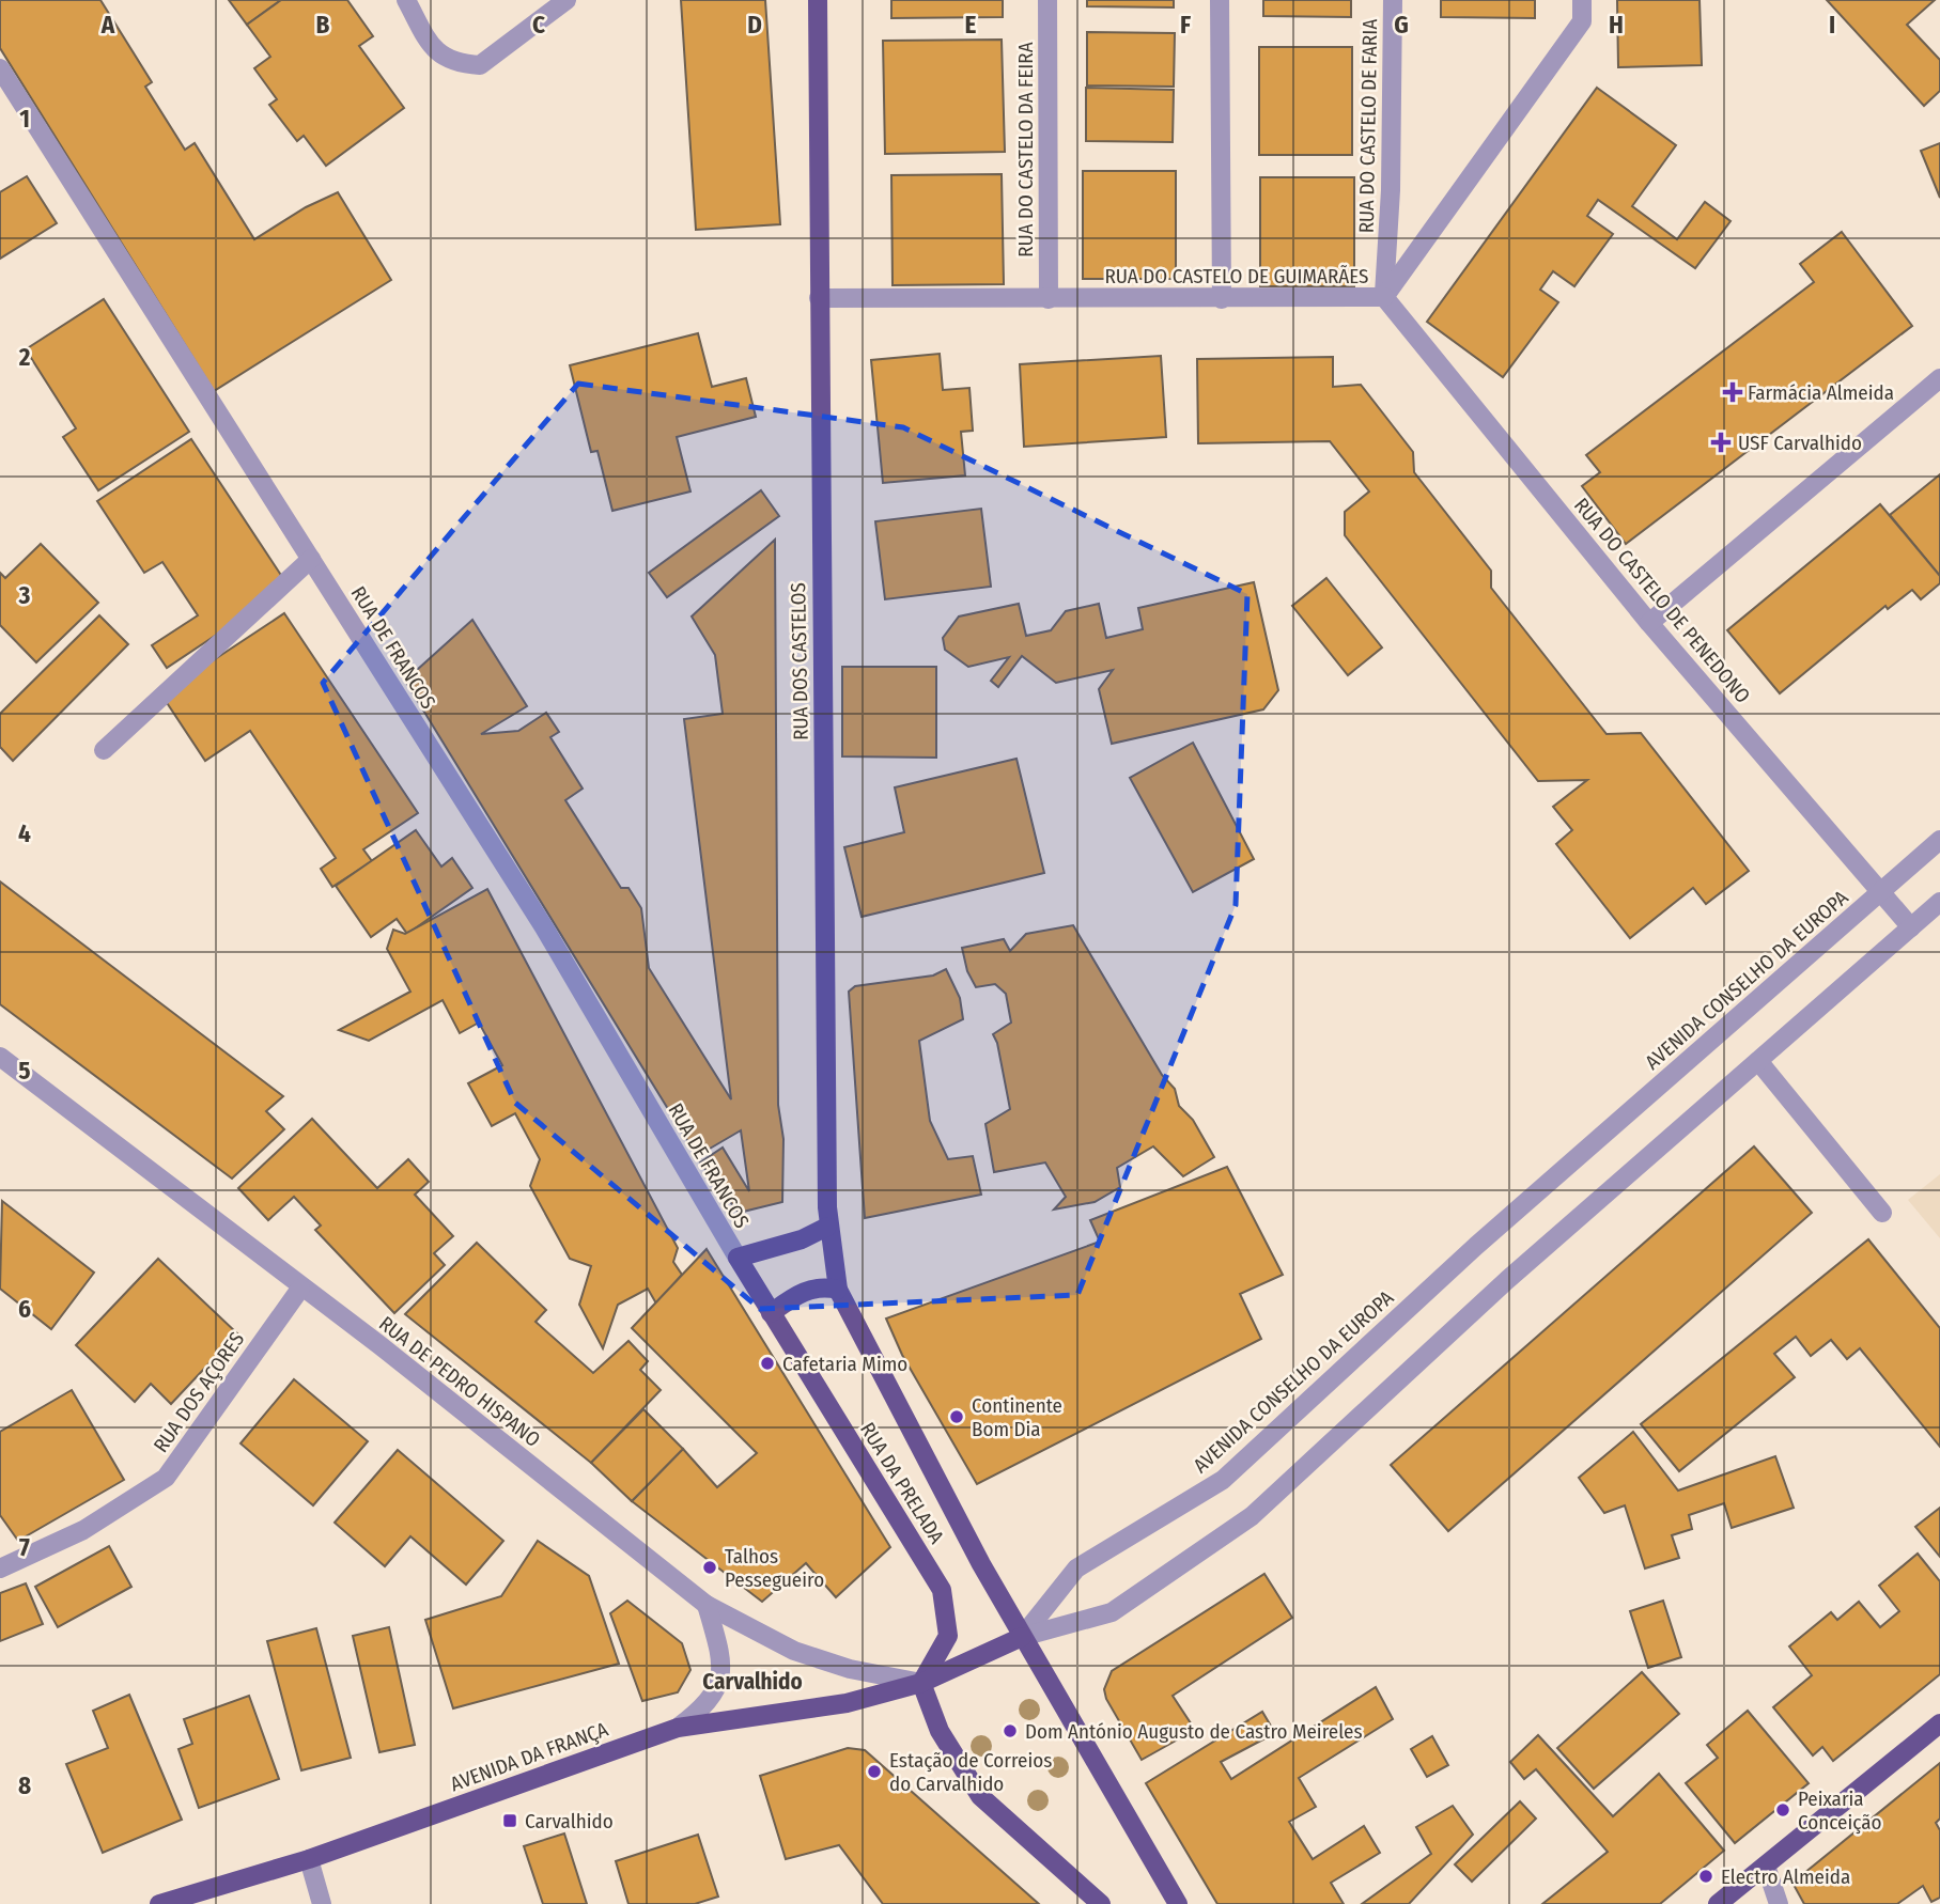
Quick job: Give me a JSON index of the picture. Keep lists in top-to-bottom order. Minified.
{"streets":{"main road":["RUA DOS CASTELOS","RUA DA PRELADA","AVENIDA DA FRANÇA"],"street":["RUA DO CASTELO DE FARIA","RUA DO CASTELO DA FEIRA","RUA DO CASTELO DE GUIMARÃES","RUA DO CASTELO DE PENEDONO","RUA DE FRANCOS","AVENIDA CONSELHO DA EUROPA","RUA DE PEDRO HISPANO","RUA DOS AÇORES"]},"crossings":[["RUA DO CASTELO DE FARIA","RUA DO CASTELO DE GUIMARÃES"],["RUA DO CASTELO DE FARIA","RUA DO CASTELO DE PENEDONO"],["RUA DO CASTELO DA FEIRA","RUA DO CASTELO DE GUIMARÃES"],["RUA DO CASTELO DE GUIMARÃES","RUA DO CASTELO DE PENEDONO"],["RUA DO CASTELO DE GUIMARÃES","RUA DOS CASTELOS"],["RUA DO CASTELO DE PENEDONO","AVENIDA CONSELHO DA EUROPA"],["RUA DE FRANCOS","RUA DA PRELADA"],["RUA DOS CASTELOS","RUA DA PRELADA"],["AVENIDA CONSELHO DA EUROPA","RUA DA PRELADA"],["RUA DE PEDRO HISPANO","RUA DOS AÇORES"],["RUA DE PEDRO HISPANO","RUA DA PRELADA"],["RUA DE PEDRO HISPANO","AVENIDA DA FRANÇA"],["RUA DA PRELADA","AVENIDA DA FRANÇA"]],"districts":["Carvalhido"],"places":{"health":["Farmácia Almeida","USF Carvalhido"],"other":["Cafetaria Mimo","Continente Bom Dia","Talhos Pessegueiro","Dom António Augusto de Castro Meireles","Estação de Correios do Carvalhido","Peixaria Conceição","Electro Almeida"],"transit":["Carvalhido"]},"grid":{"columns":["A","B","C","D","E","F","G","H","I"],"rows":["1","2","3","4","5","6","7","8"]}}
